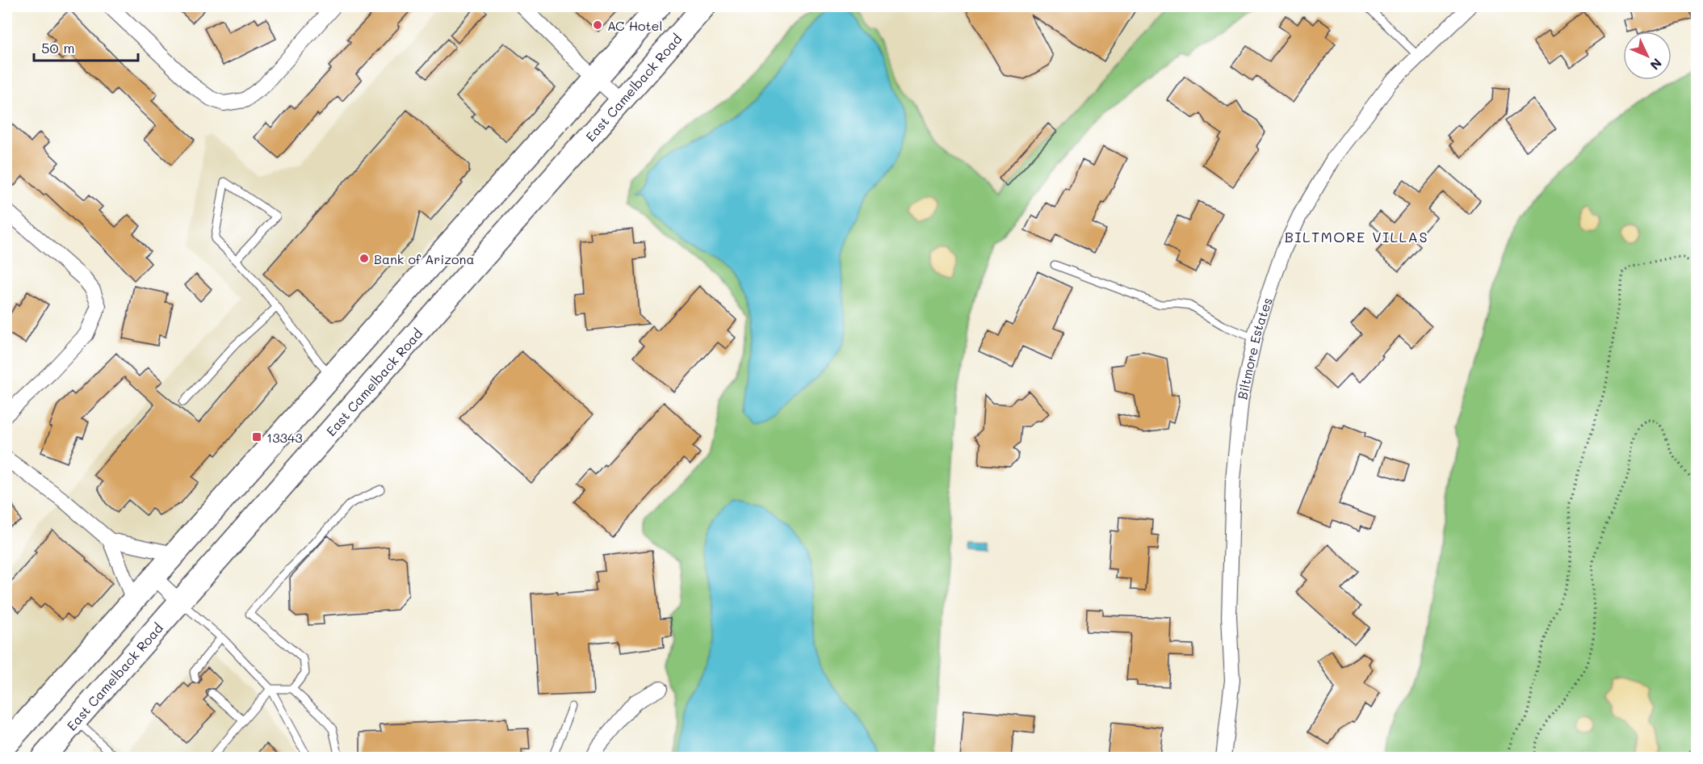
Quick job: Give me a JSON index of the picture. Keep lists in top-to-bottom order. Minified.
{"streets":{"main road":["East Camelback Road"],"street":["Biltmore Estates"]},"districts":["BILTMORE VILLAS"],"places":{"other":["AC Hotel","Bank of Arizona"],"transit":["13343"]},"scale_bar":"50 m","north":"bottom right"}
